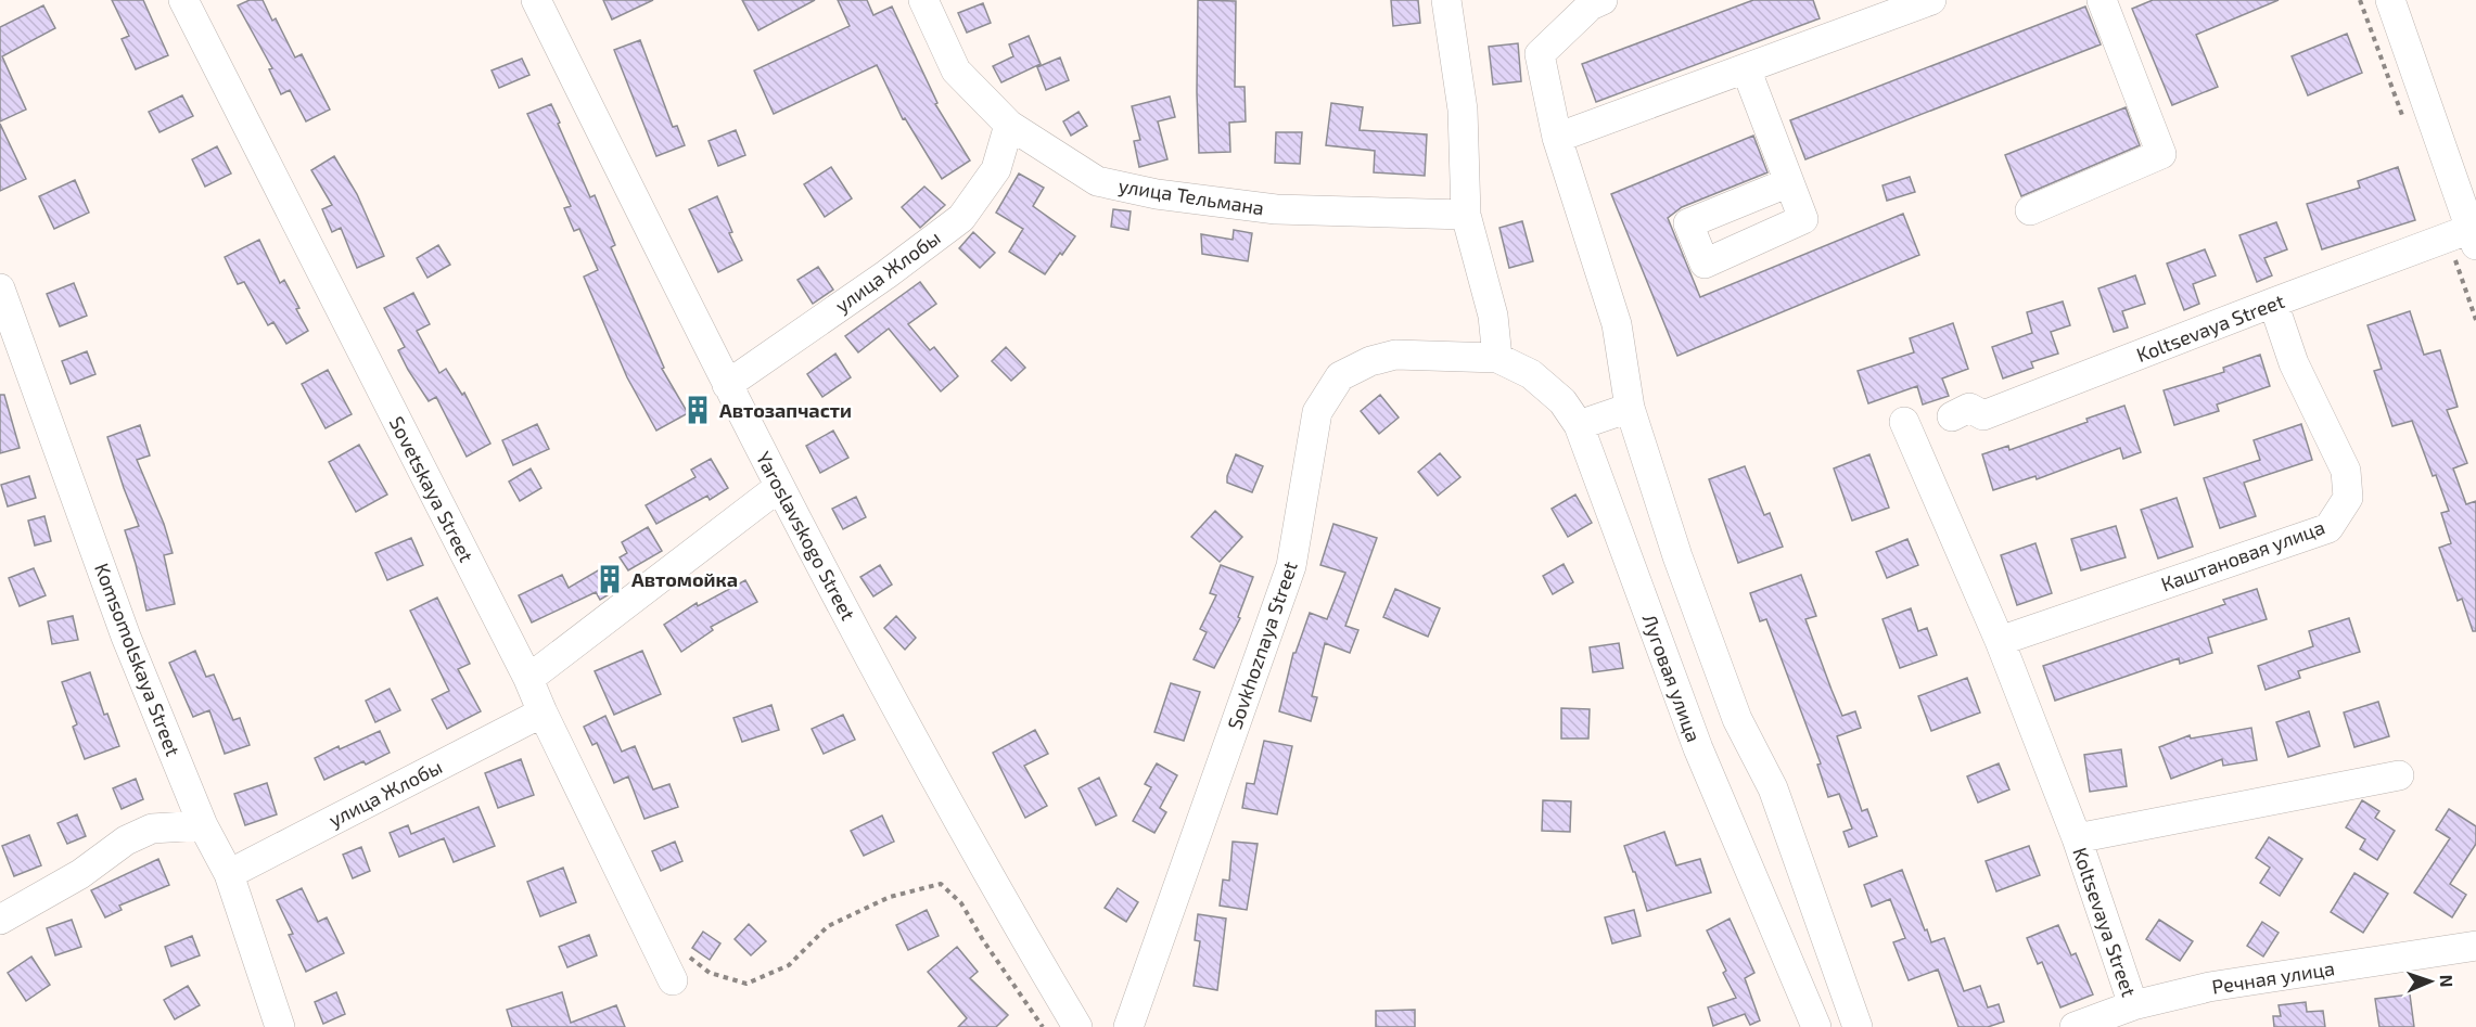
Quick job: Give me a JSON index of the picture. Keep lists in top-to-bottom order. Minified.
{"streets":{"street":["улица Тельмана","улица Жлобы","Koltsevaya Street","Sovetskaya Street","Yaroslavskogo Street","Каштановая улица","Sovkhoznaya Street","Komsomolskaya Street","Луговая улица","Речная улица"]},"crossings":[["улица Тельмана","улица Жлобы"],["улица Жлобы","Sovetskaya Street"],["улица Жлобы","Yaroslavskogo Street"],["улица Жлобы","Komsomolskaya Street"],["Koltsevaya Street","Каштановая улица"],["Koltsevaya Street","Речная улица"],["Sovkhoznaya Street","Луговая улица"]],"places":{"building":["Автозапчасти","Автомойка"]},"north":"right"}
